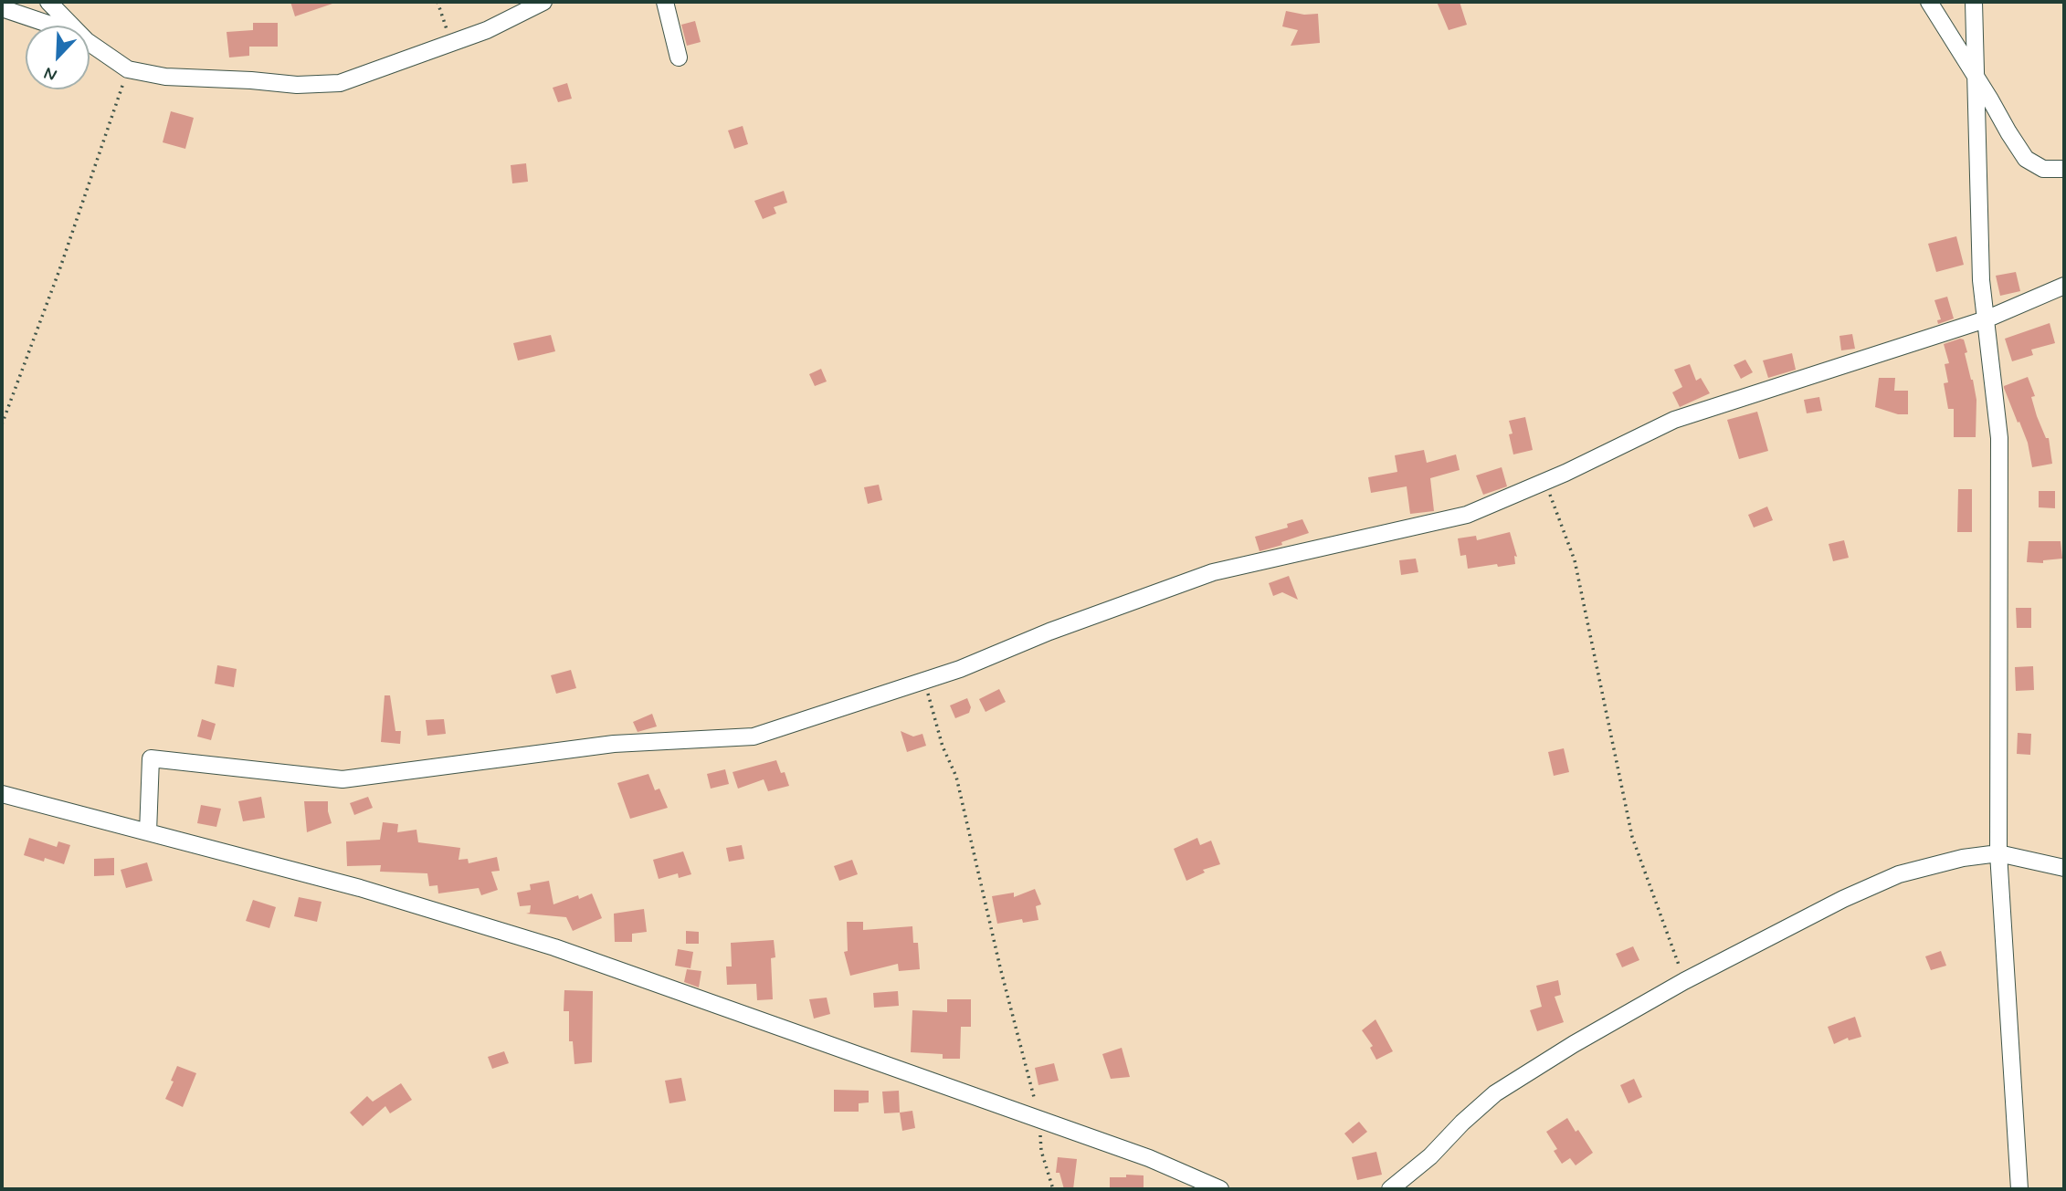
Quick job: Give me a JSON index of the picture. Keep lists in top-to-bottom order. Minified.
{"north":"bottom left"}
